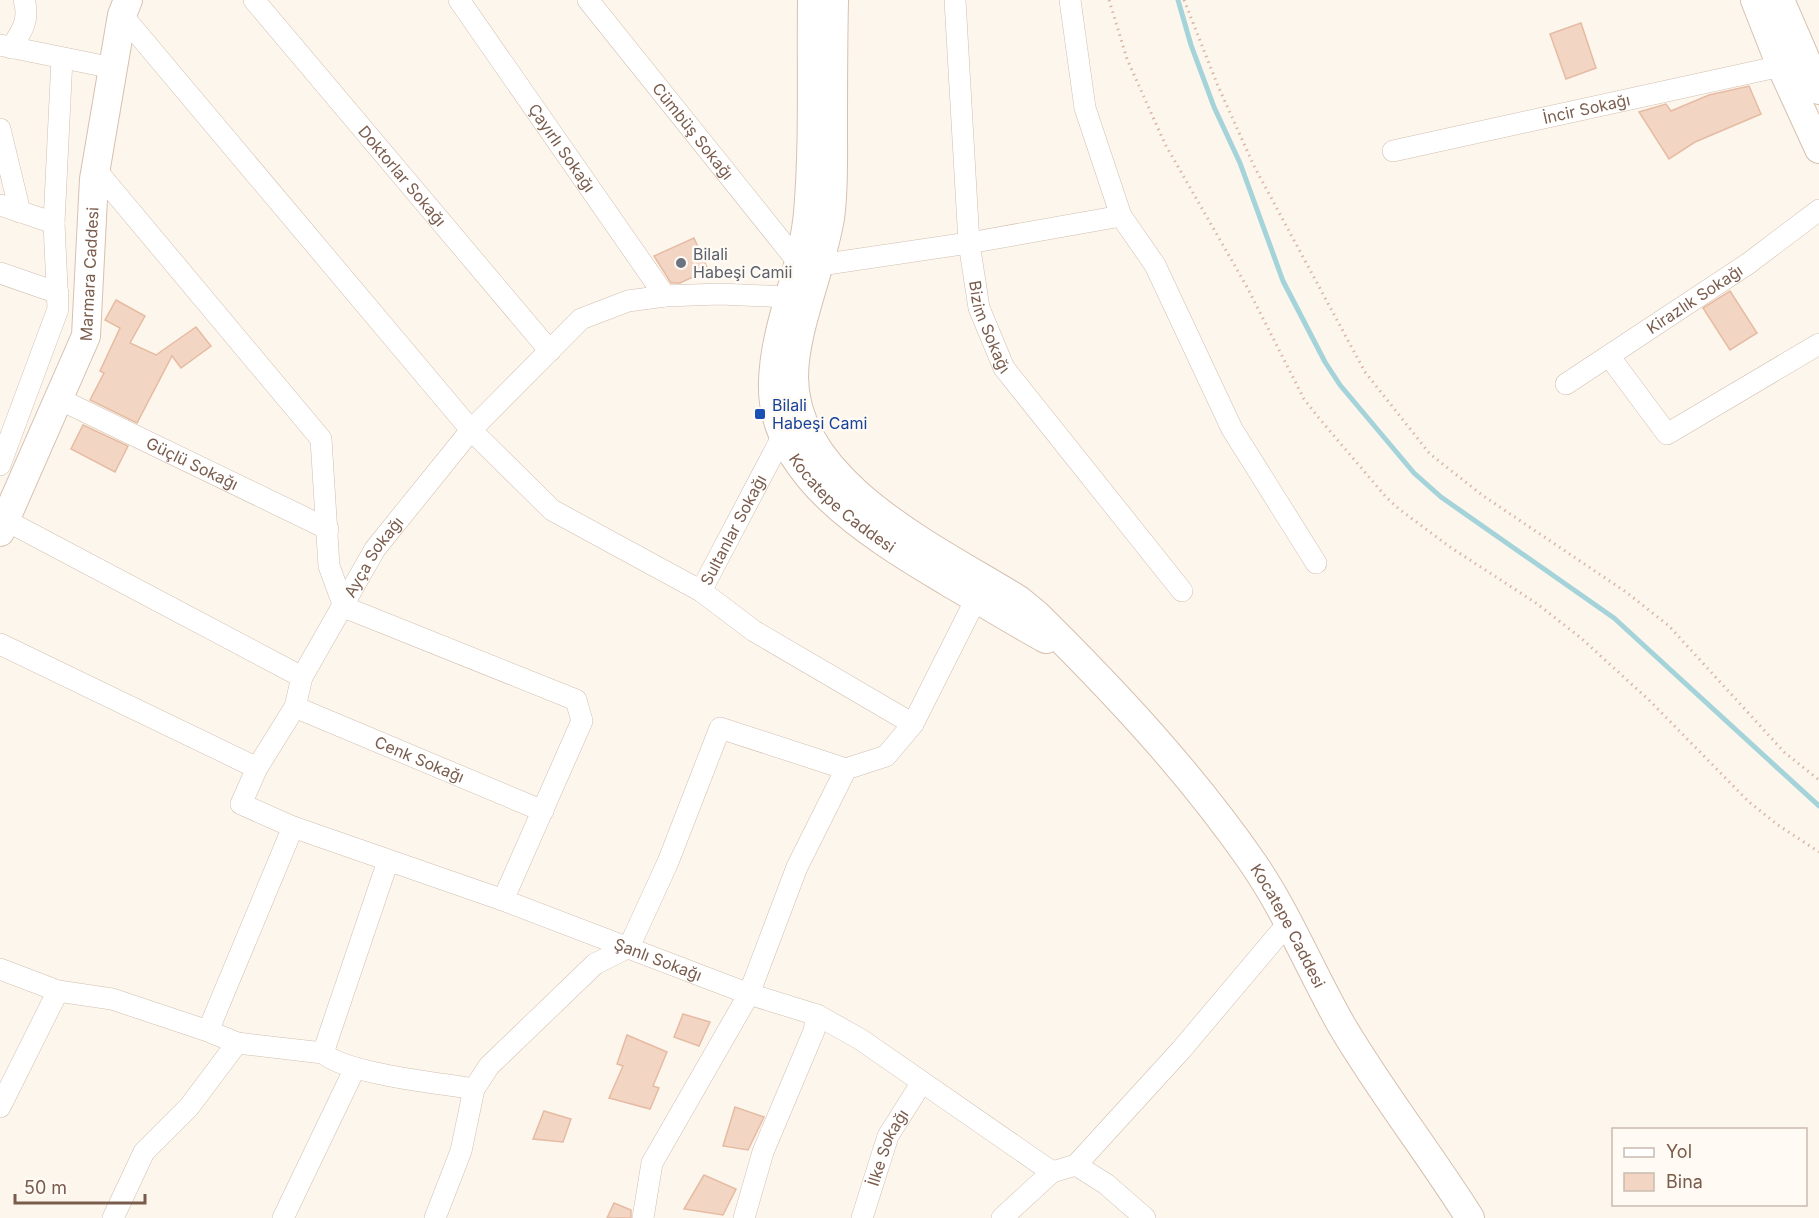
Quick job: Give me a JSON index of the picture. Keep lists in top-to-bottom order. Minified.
{"streets":{"main road":["Marmara Caddesi","Kocatepe Caddesi"],"street":["İncir Sokağı","Cümbüş Sokağı","Çayırlı Sokağı","Doktorlar Sokağı","Kirazlık Sokağı","Bizim Sokağı","Güçlü Sokağı","Sultanlar Sokağı","Ayça Sokağı","Cenk Sokağı","Şanlı Sokağı","İlke Sokağı"]},"crossings":[["Cümbüş Sokağı","Kocatepe Caddesi"],["Çayırlı Sokağı","Ayça Sokağı"],["Doktorlar Sokağı","Ayça Sokağı"],["Marmara Caddesi","Güçlü Sokağı"],["Kocatepe Caddesi","Sultanlar Sokağı"],["Kocatepe Caddesi","Ayça Sokağı"],["Ayça Sokağı","Cenk Sokağı"],["Ayça Sokağı","Şanlı Sokağı"],["Şanlı Sokağı","İlke Sokağı"]],"places":{"other":["Bilali Habeşi Camii"],"transit":["Bilali Habeşi Cami"]},"legend":["Yol","Bina"],"scale_bar":"50 m"}
